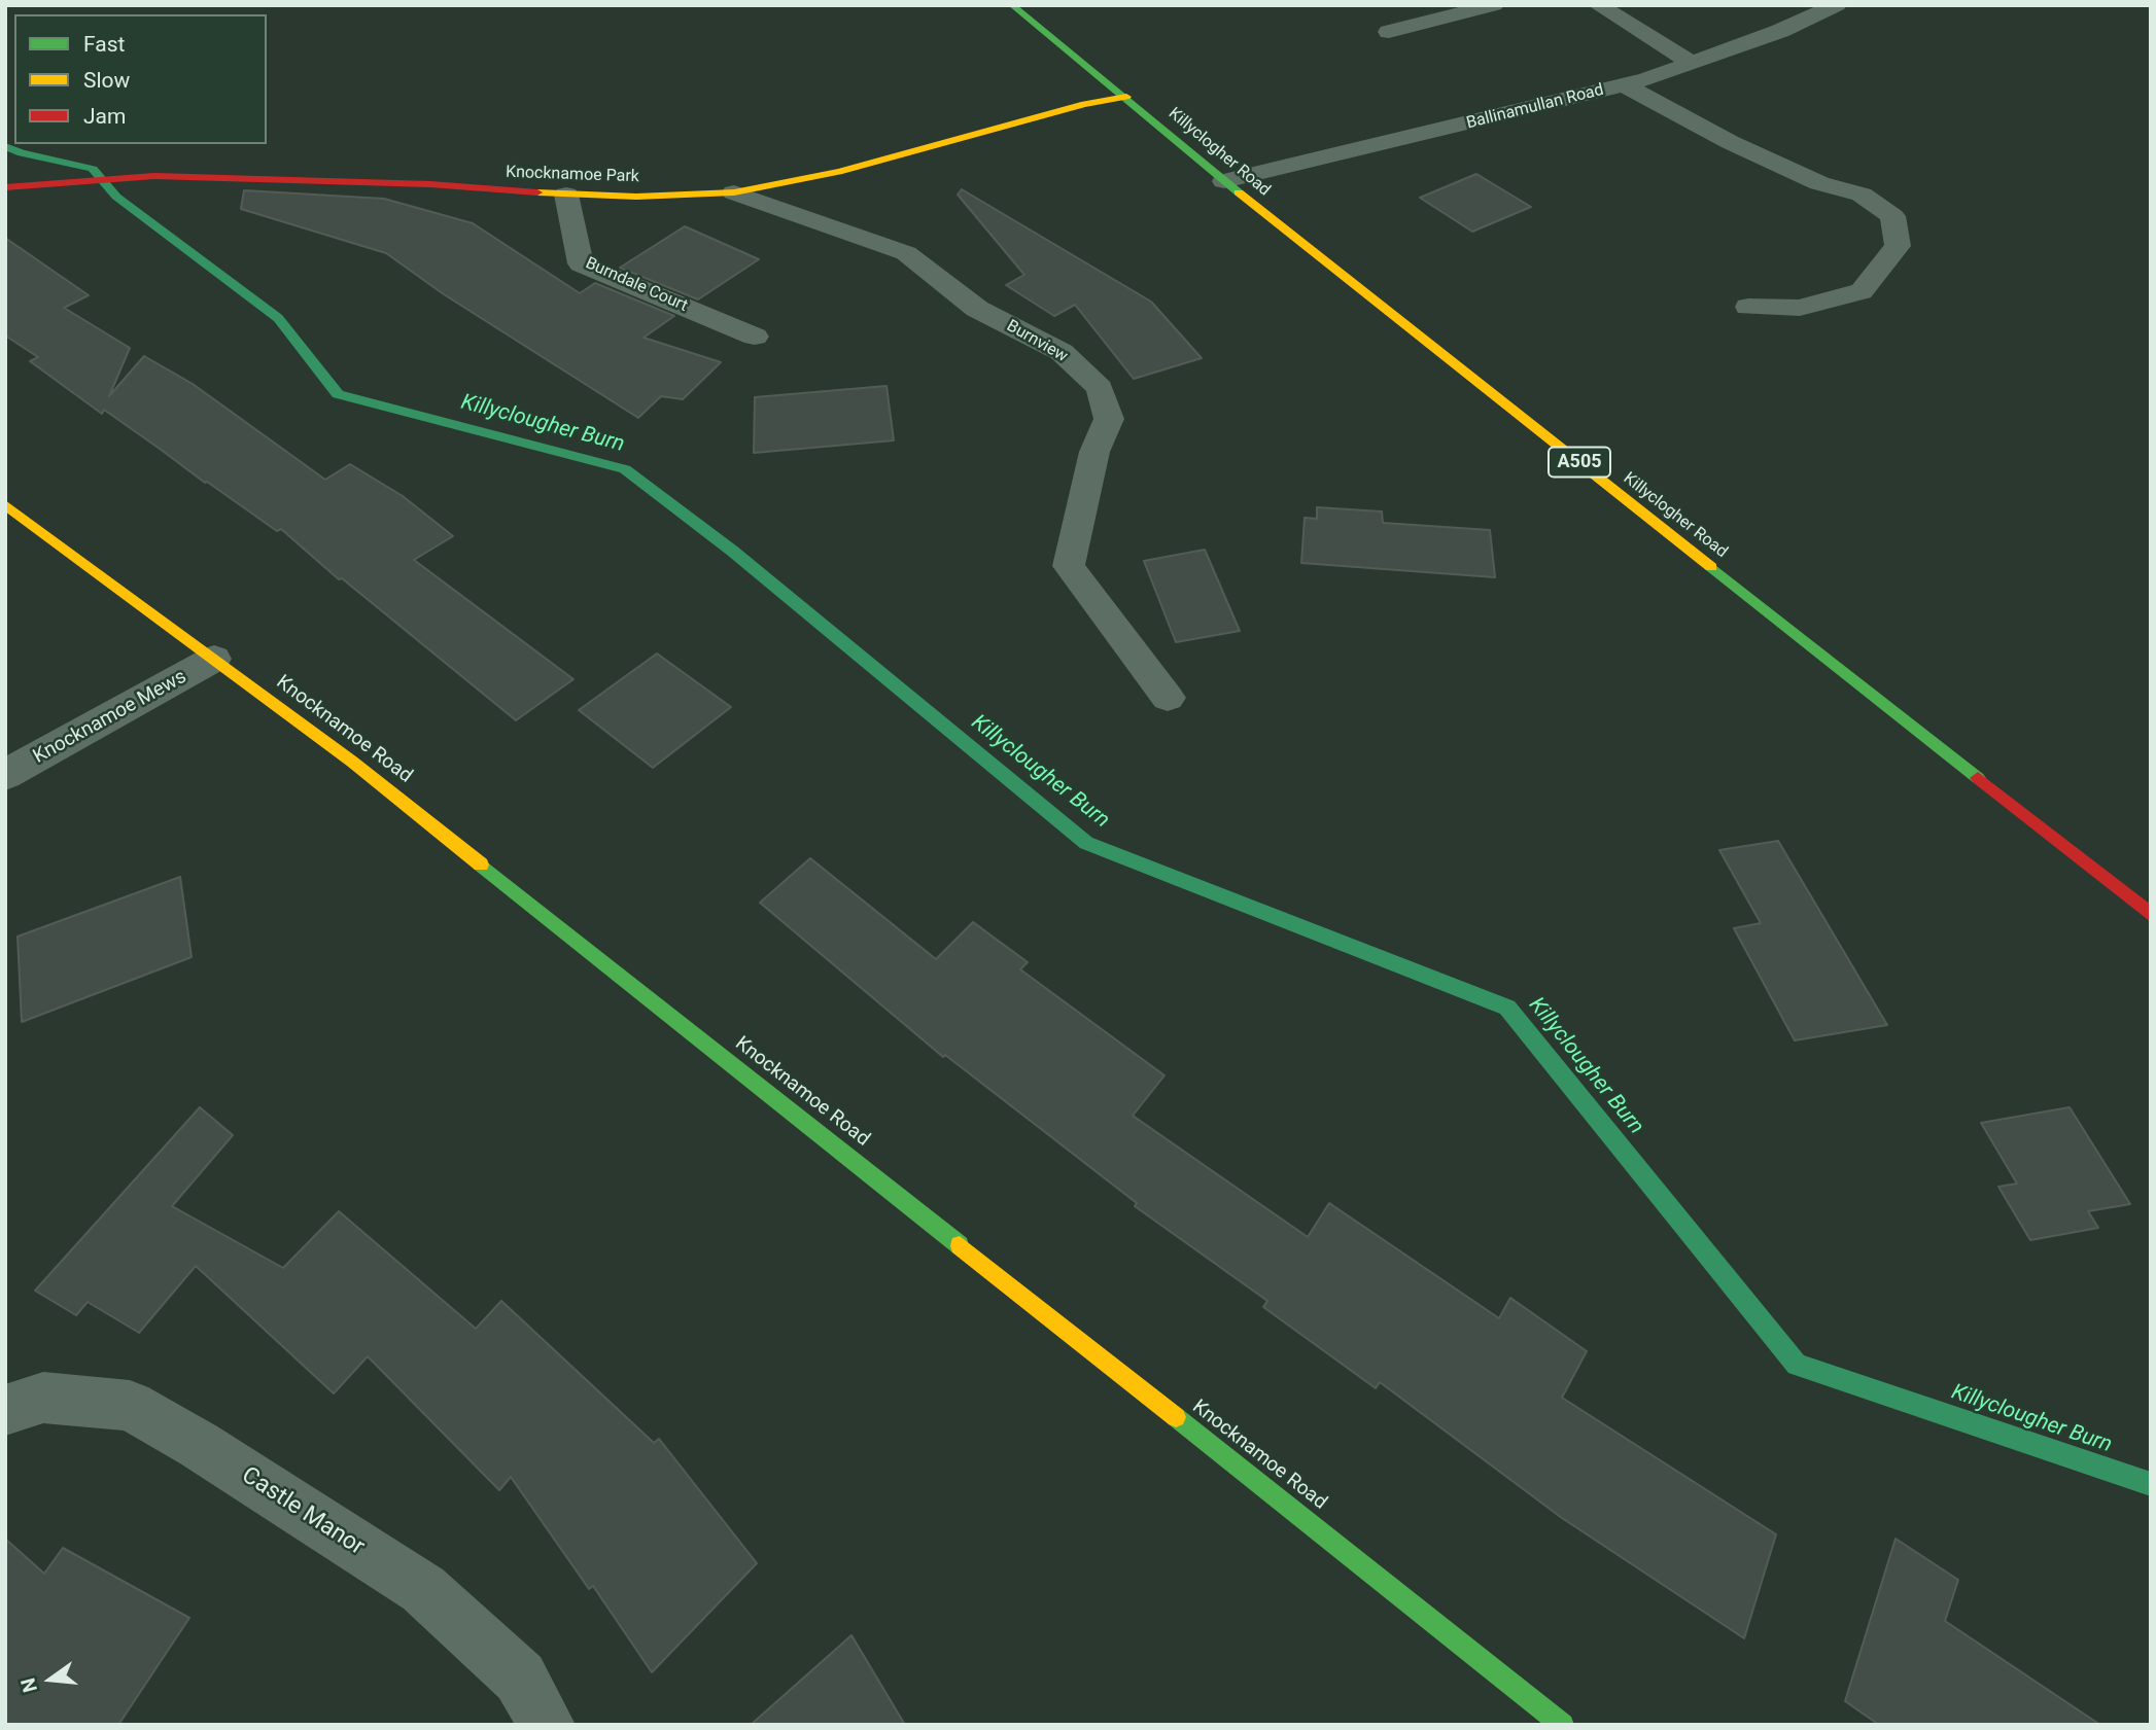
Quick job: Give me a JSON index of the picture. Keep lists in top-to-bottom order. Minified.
{"streets":{"main road":["Killyclogher Road","Knocknamoe Park","A505","Knocknamoe Road"],"street":["Ballinamullan Road","Burndale Court","Burnview","Knocknamoe Mews","Castle Manor"]},"crossings":[["Ballinamullan Road","Killyclogher Road"],["Killyclogher Road","Knocknamoe Park"],["Knocknamoe Park","Burndale Court"],["Knocknamoe Park","Burnview"],["Knocknamoe Mews","Knocknamoe Road"]],"water":["Killyclougher Burn"],"legend":["Fast","Slow","Jam"],"north":"left"}
